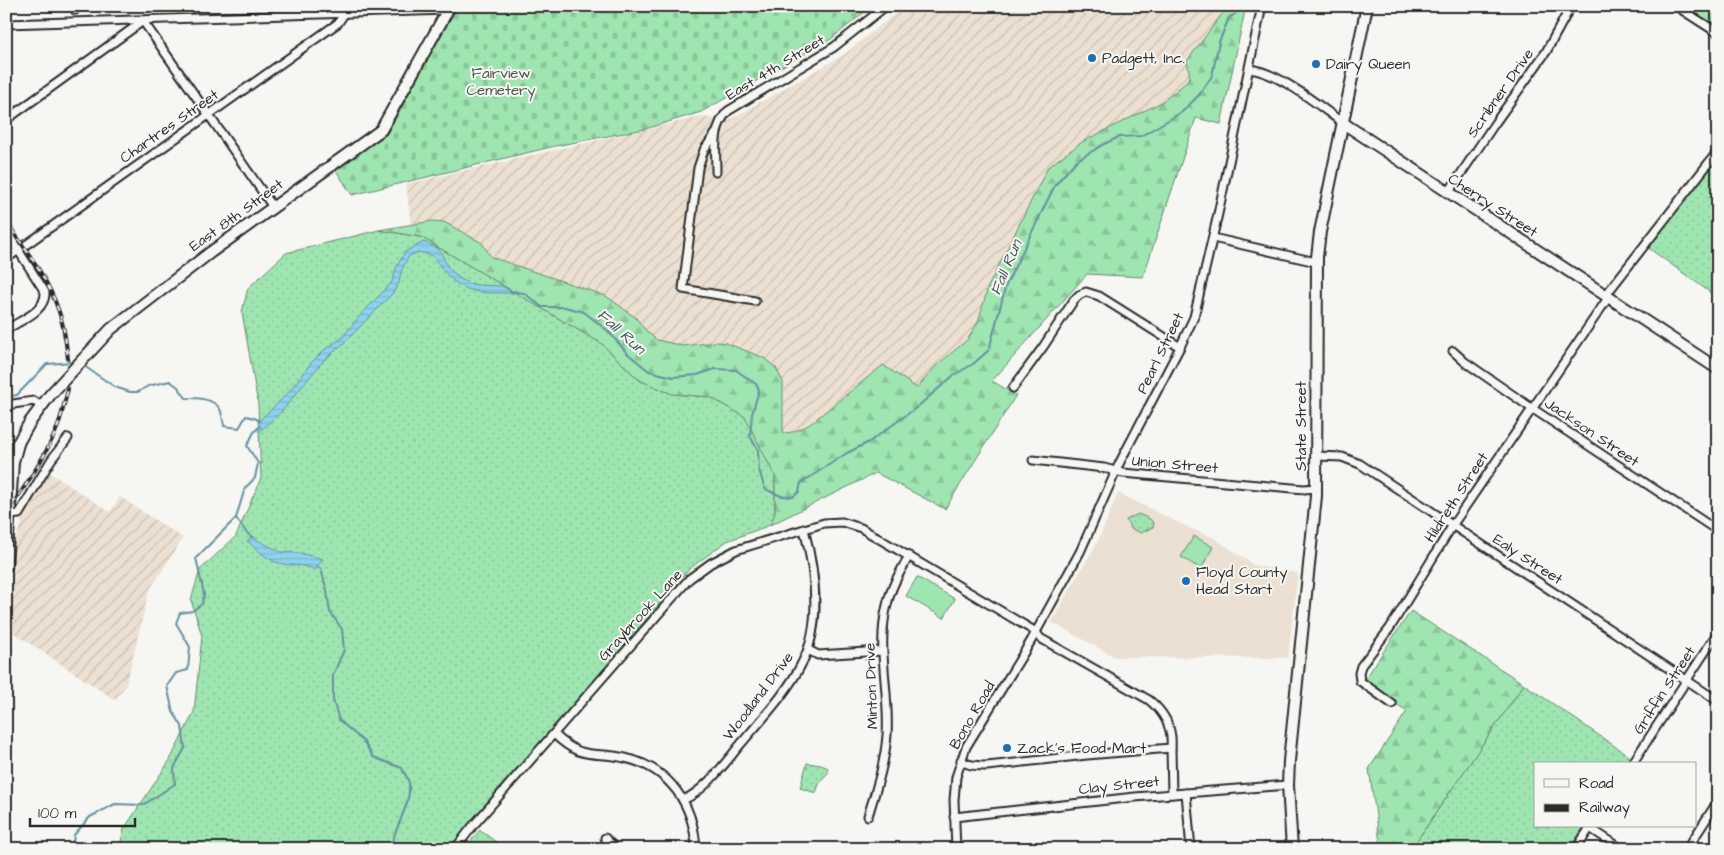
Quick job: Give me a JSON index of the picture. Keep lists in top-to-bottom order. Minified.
{"streets":{"street":["East 4th Street","Scribner Drive","Chartres Street","Cherry Street","East 8th Street","Pearl Street","State Street","Jackson Street","Union Street","Hildreth Street","Ealy Street","Graybrook Lane","Minton Drive","Griffin Street","Woodland Drive","Bono Road","Clay Street"]},"crossings":[["Scribner Drive","Cherry Street"],["Cherry Street","Pearl Street"],["Cherry Street","State Street"],["Cherry Street","Hildreth Street"],["Pearl Street","Union Street"],["Pearl Street","Graybrook Lane"],["Pearl Street","Bono Road"],["State Street","Union Street"],["State Street","Ealy Street"],["State Street","Clay Street"],["Jackson Street","Hildreth Street"],["Hildreth Street","Ealy Street"],["Ealy Street","Griffin Street"],["Graybrook Lane","Minton Drive"],["Graybrook Lane","Woodland Drive"],["Graybrook Lane","Bono Road"],["Graybrook Lane","Clay Street"],["Bono Road","Clay Street"]],"water":["Fall Run"],"parks":["Fairview Cemetery"],"places":["Padgett, Inc.","Dairy Queen","Floyd County Head Start","Zack's Food Mart"],"legend":["Road","Railway"],"scale_bar":"100 m"}
